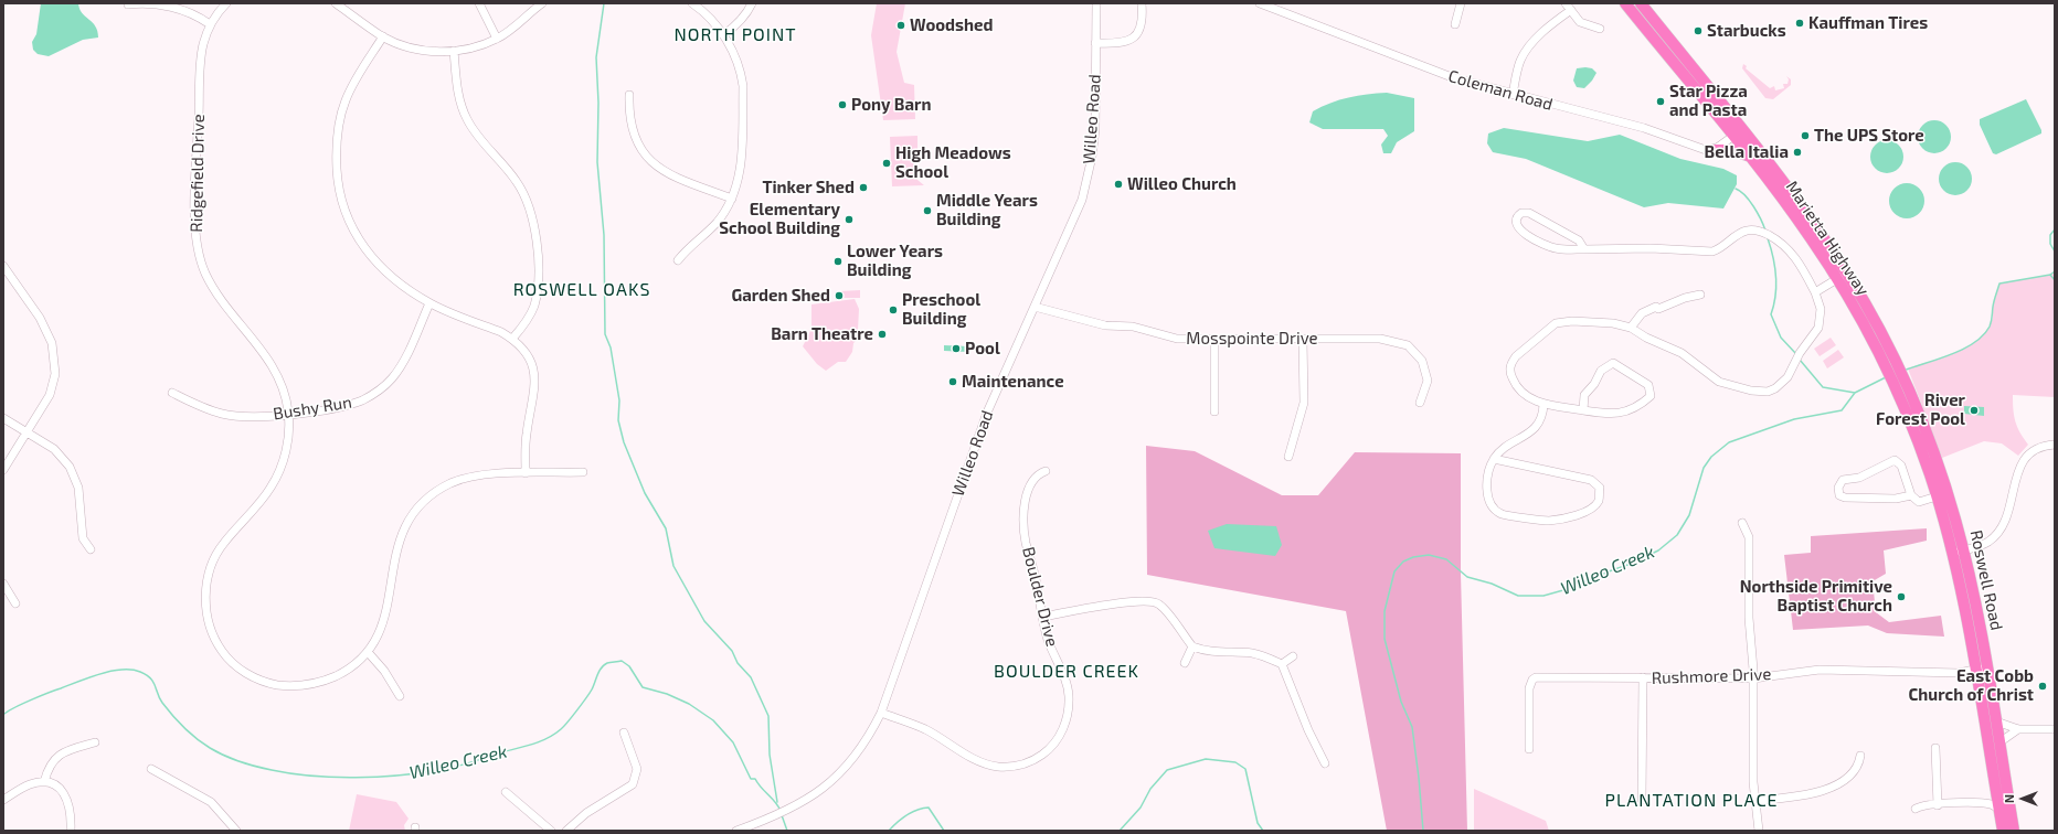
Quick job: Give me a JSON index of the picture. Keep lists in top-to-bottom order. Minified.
{"streets":{"highway":["Marietta Highway","Roswell Road"],"street":["Coleman Road","Willeo Road","Ridgefield Drive","Mosspointe Drive","Bushy Run","Boulder Drive","Rushmore Drive"]},"crossings":[["Willeo Road","Mosspointe Drive"],["Willeo Road","Boulder Drive"],["Ridgefield Drive","Bushy Run"],["Marietta Highway","Roswell Road"],["Roswell Road","Rushmore Drive"]],"districts":["NORTH POINT","ROSWELL OAKS","BOULDER CREEK","PLANTATION PLACE"],"water":["Willeo Creek"],"places":["Kauffman Tires","Woodshed","Starbucks","Star Pizza and Pasta","Pony Barn","The UPS Store","Bella Italia","High Meadows School","Willeo Church","Tinker Shed","Middle Years Building","Elementary School Building","Lower Years Building","Garden Shed","Preschool Building","Barn Theatre","Pool","Maintenance","River Forest Pool","Northside Primitive Baptist Church","East Cobb Church of Christ"],"north":"left"}
